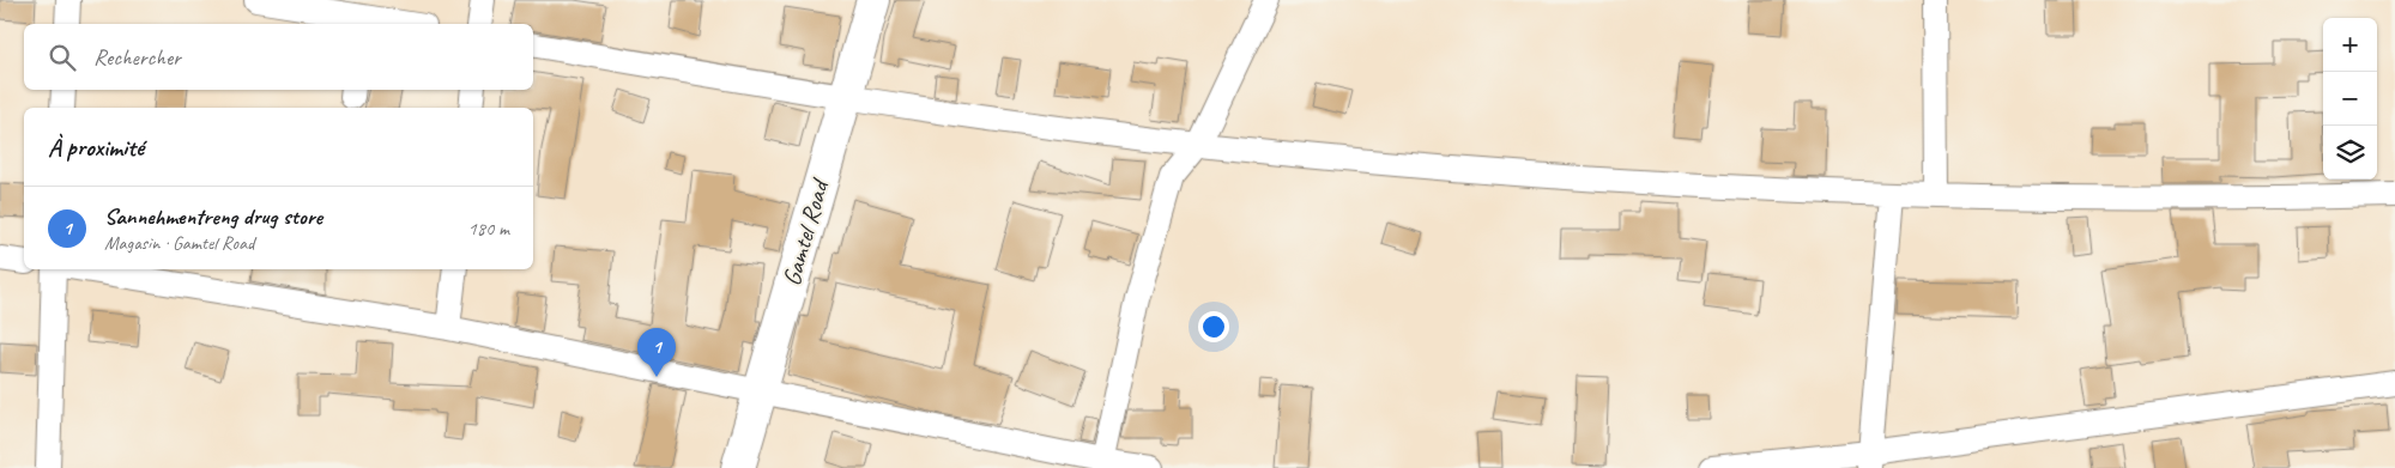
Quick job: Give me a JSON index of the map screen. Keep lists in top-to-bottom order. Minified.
{"streets":{"street":["Gamtel Road"]},"page":{"map_buttons":["+","−"],"search":"Rechercher","heading":"À proximité","list":[{"mark":"1","name":"Sannehmentreng drug store","note":"Magasin · Gamtel Road","value":"180 m"}],"pins":"1"}}
